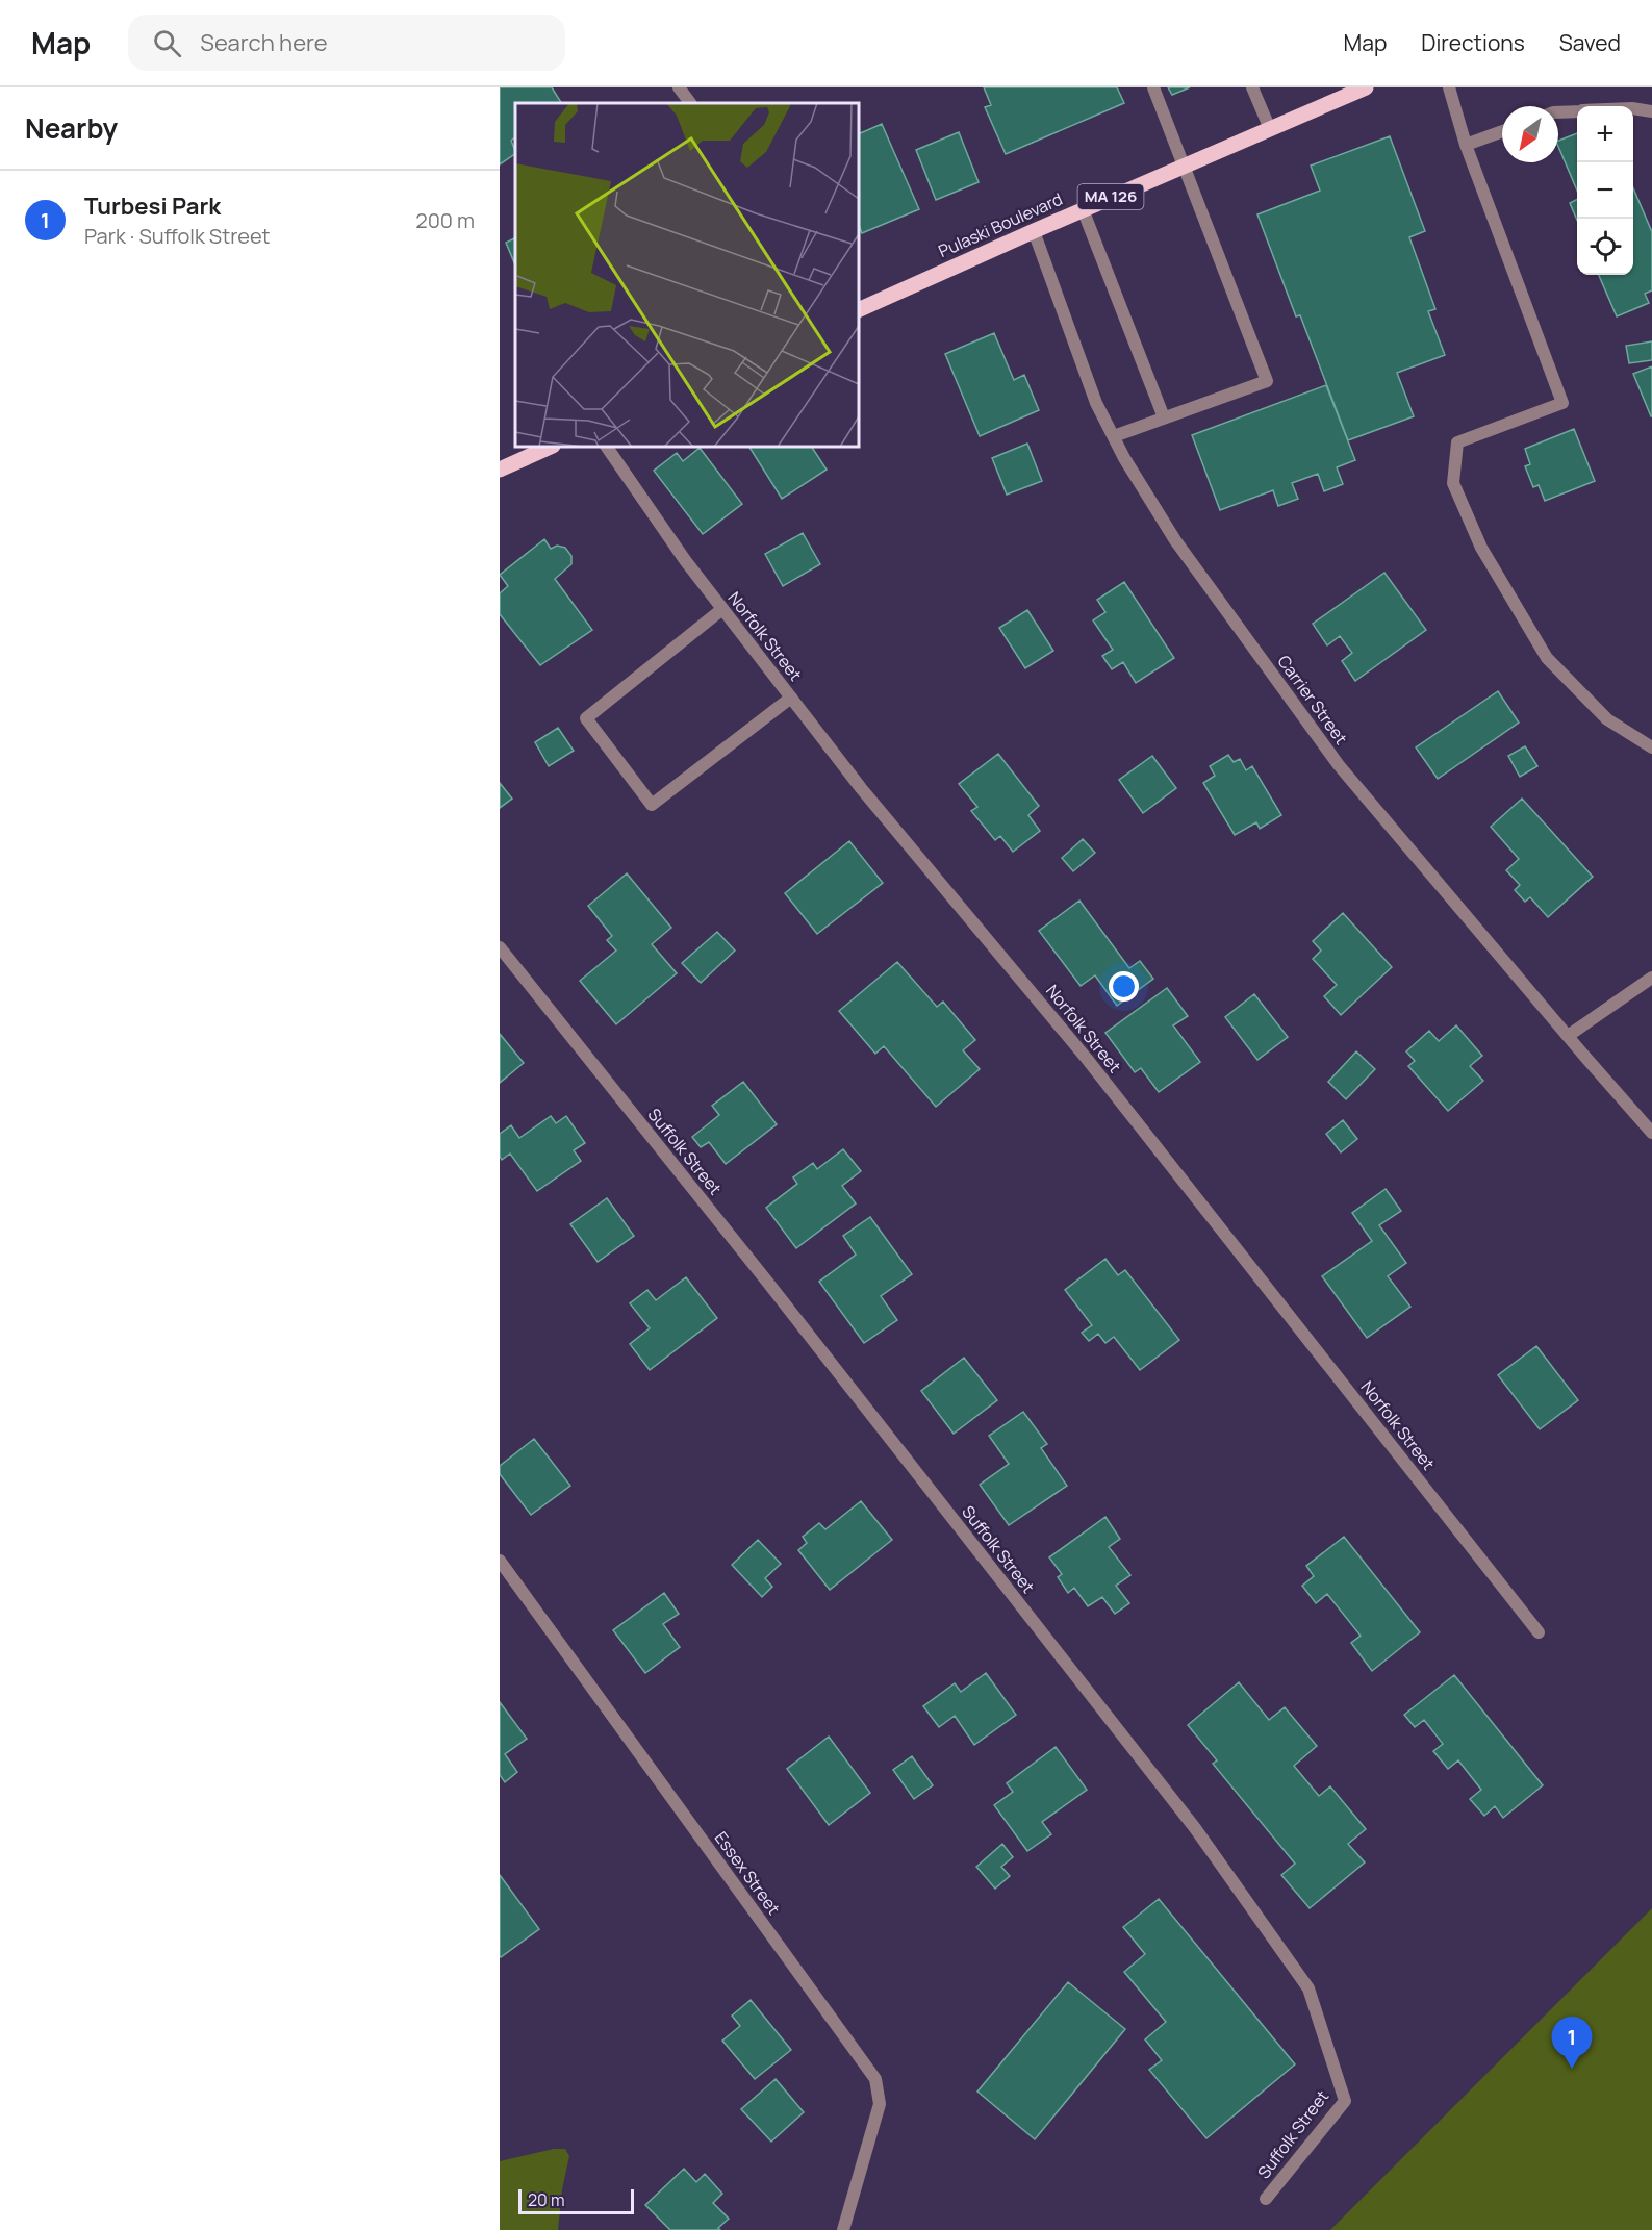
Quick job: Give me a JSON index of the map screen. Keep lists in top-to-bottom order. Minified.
{"streets":{"main road":["MA 126","Pulaski Boulevard"],"street":["Norfolk Street","Carrier Street","Suffolk Street","Essex Street"]},"crossings":[["Pulaski Boulevard","Carrier Street"]],"scale_bar":"20 m","north":"bottom left","page":{"header":"Map","search":"Search here","nav":["Map","Directions","Saved"],"heading":"Nearby","map_buttons":["+","−"],"list":[{"mark":"1","name":"Turbesi Park","note":"Park · Suffolk Street","value":"200 m"}],"pins":"1","scale":"20 m"}}
